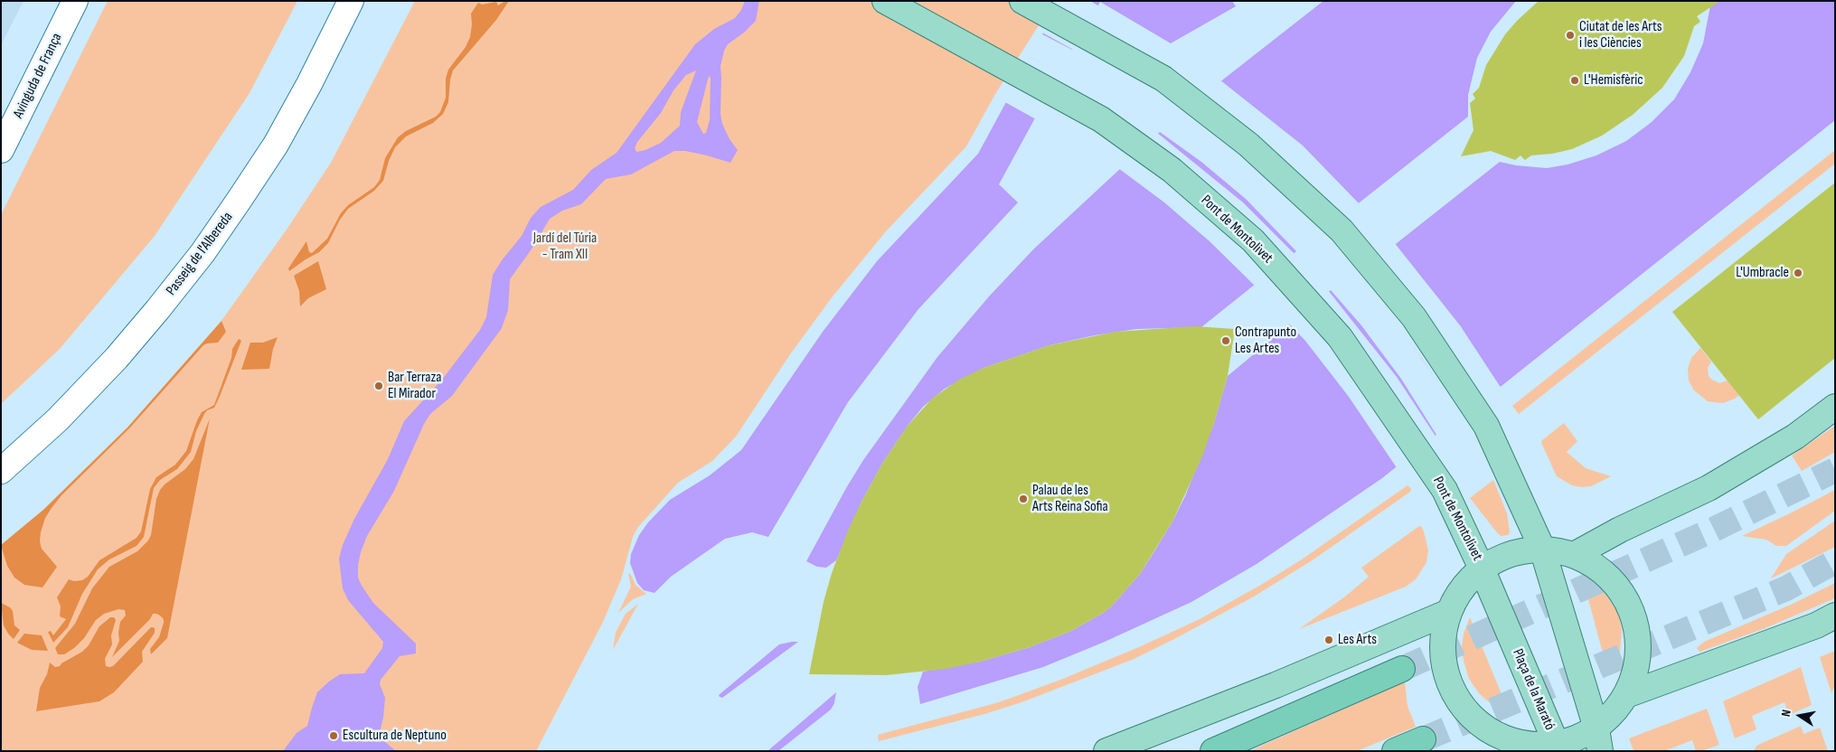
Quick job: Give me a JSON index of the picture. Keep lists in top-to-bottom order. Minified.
{"streets":{"main road":["Avinguda de França","Pont de Montolivet","Passeig de l'Albereda","Plaça de la Marató"]},"crossings":[["Pont de Montolivet","Plaça de la Marató"]],"parks":["Jardí del Túria - Tram XII"],"places":["Ciutat de les Arts i les Ciències","L'Hemisfèric","L'Umbracle","Contrapunto Les Artes","Bar Terraza El Mirador","Palau de les Arts Reina Sofia","Les Arts","Escultura de Neptuno"],"north":"left"}
